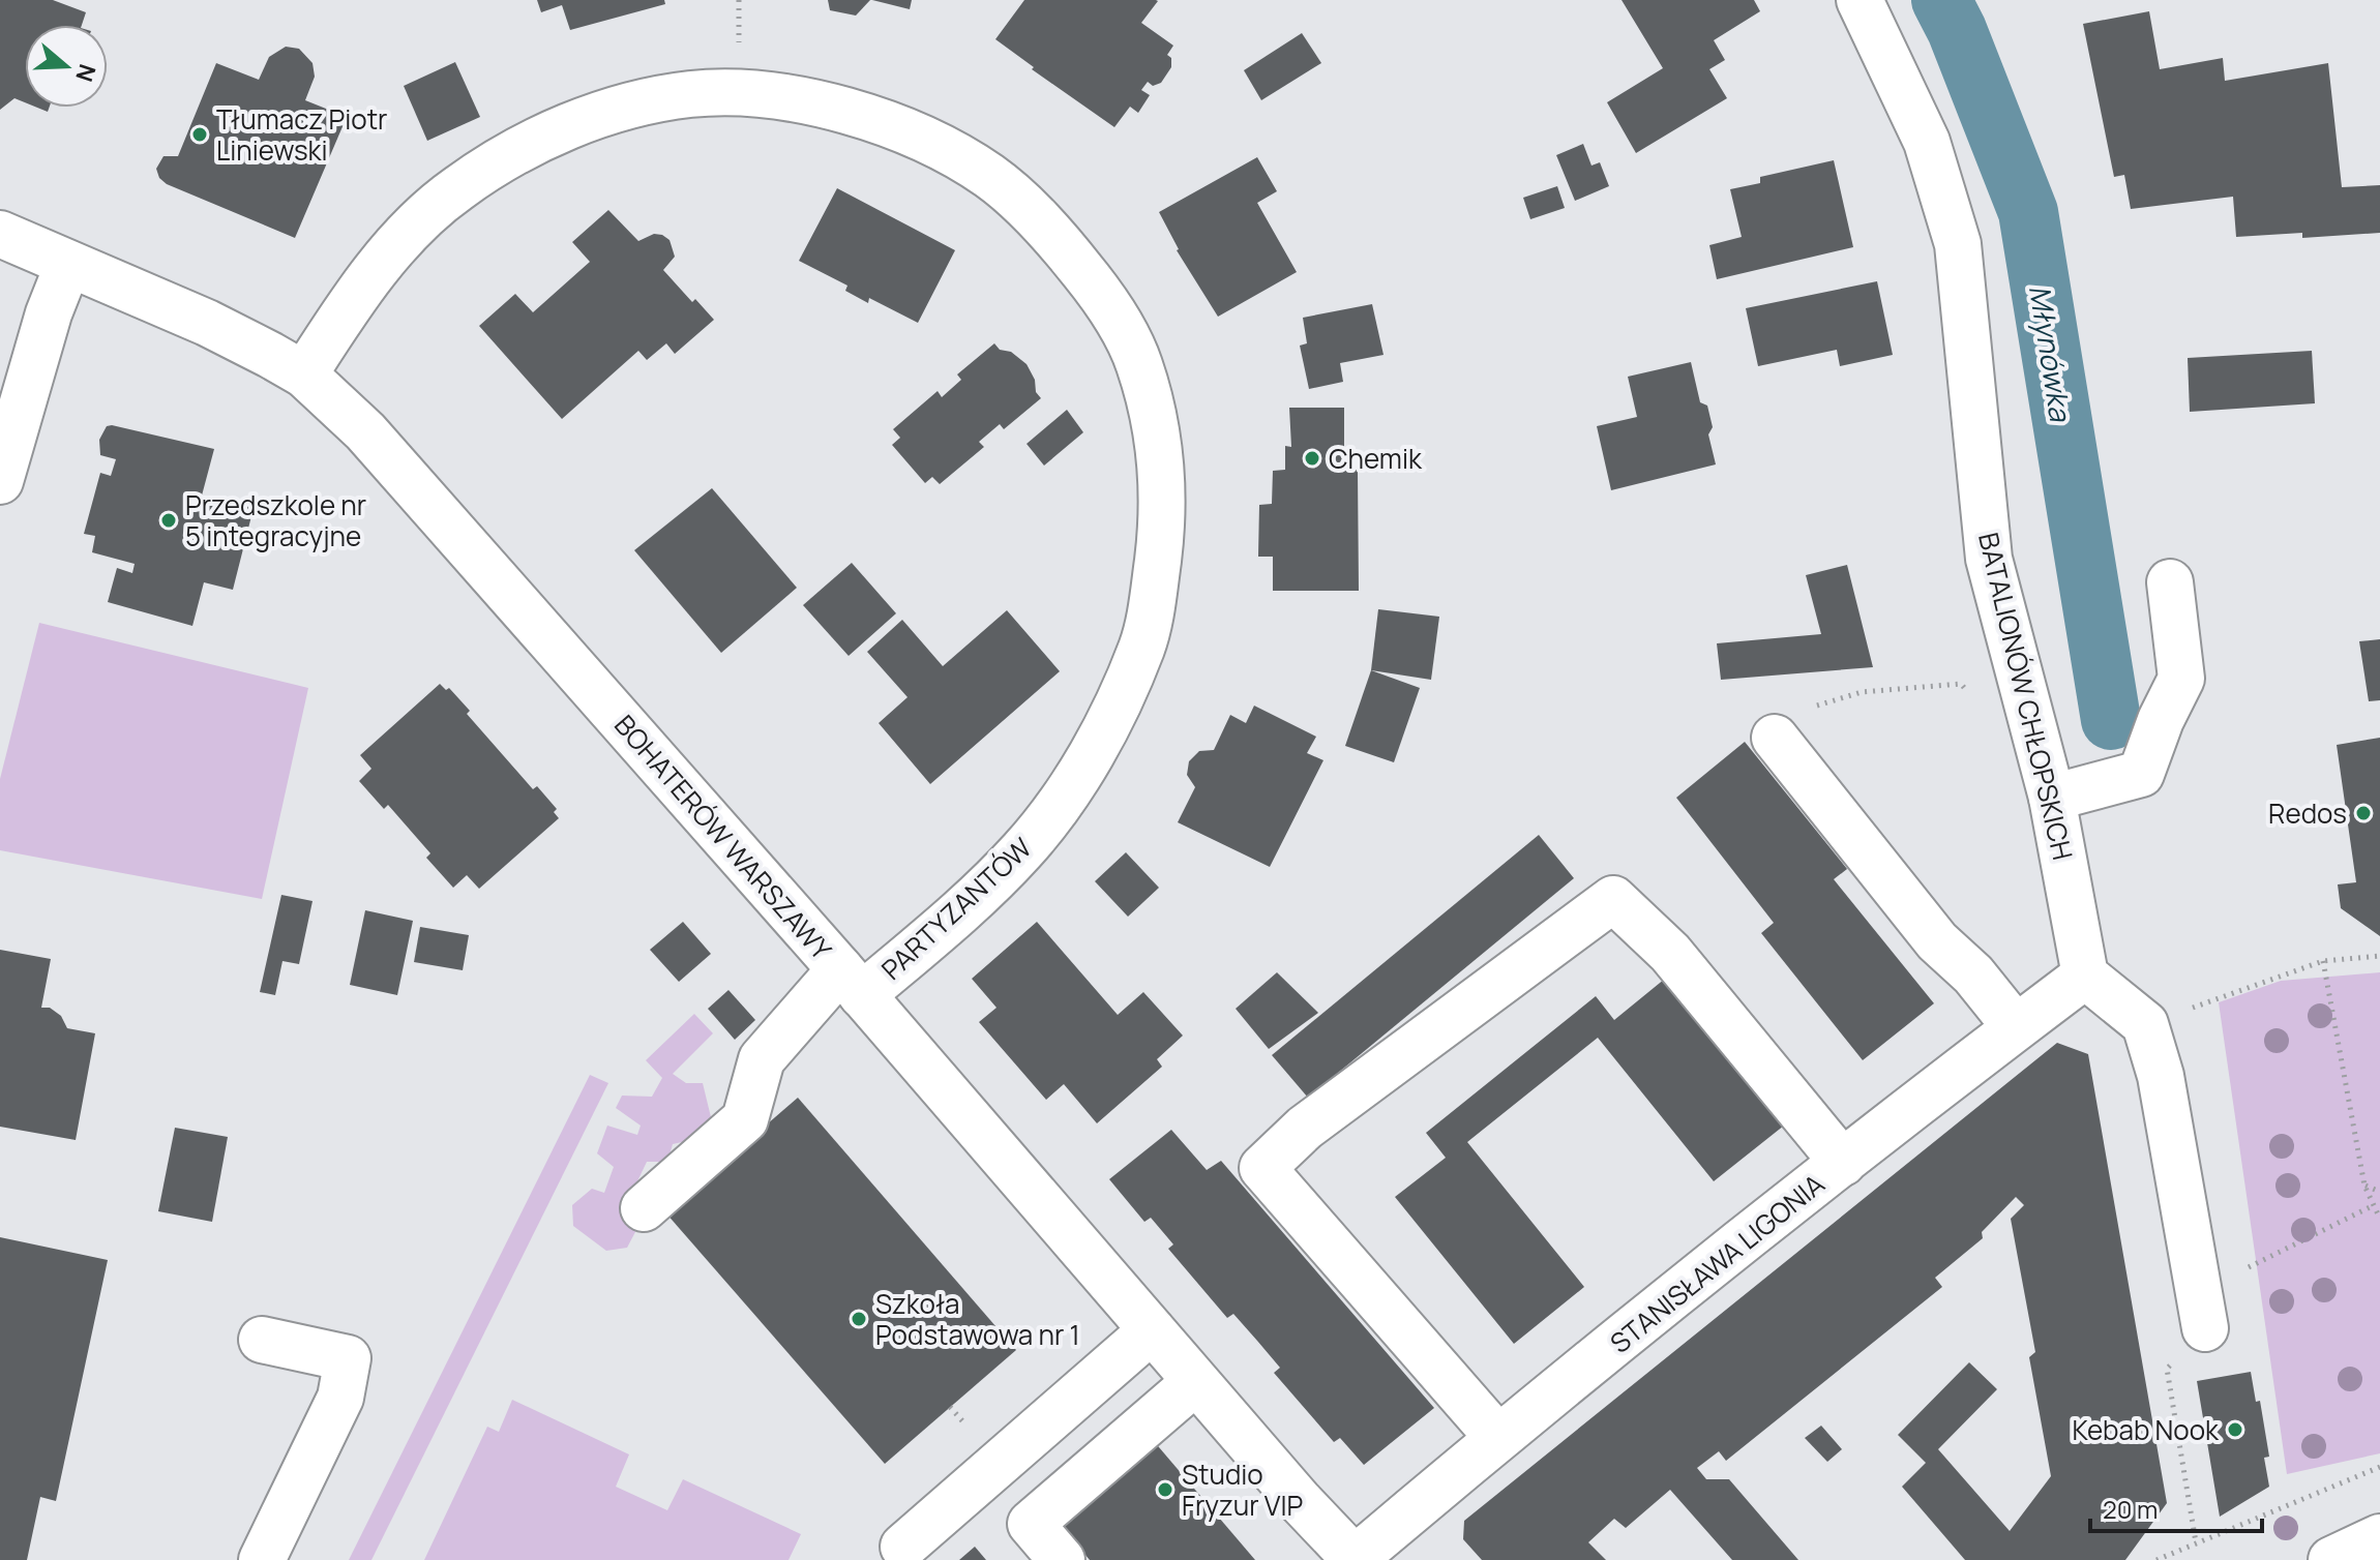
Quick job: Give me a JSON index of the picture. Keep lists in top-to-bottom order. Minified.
{"streets":{"street":["BATALIONÓW CHŁOPSKICH","BOHATERÓW WARSZAWY","PARTYZANTÓW","STANISŁAWA LIGONIA"]},"crossings":[["BATALIONÓW CHŁOPSKICH","STANISŁAWA LIGONIA"],["BOHATERÓW WARSZAWY","PARTYZANTÓW"],["BOHATERÓW WARSZAWY","STANISŁAWA LIGONIA"]],"water":["Młynówka"],"places":["Tłumacz Piotr Liniewski","Chemik","Przedszkole nr 5 integracyjne","Redos","Szkoła Podstawowa nr 1","Kebab Nook","Studio Fryzur VIP"],"scale_bar":"20 m","north":"right"}
